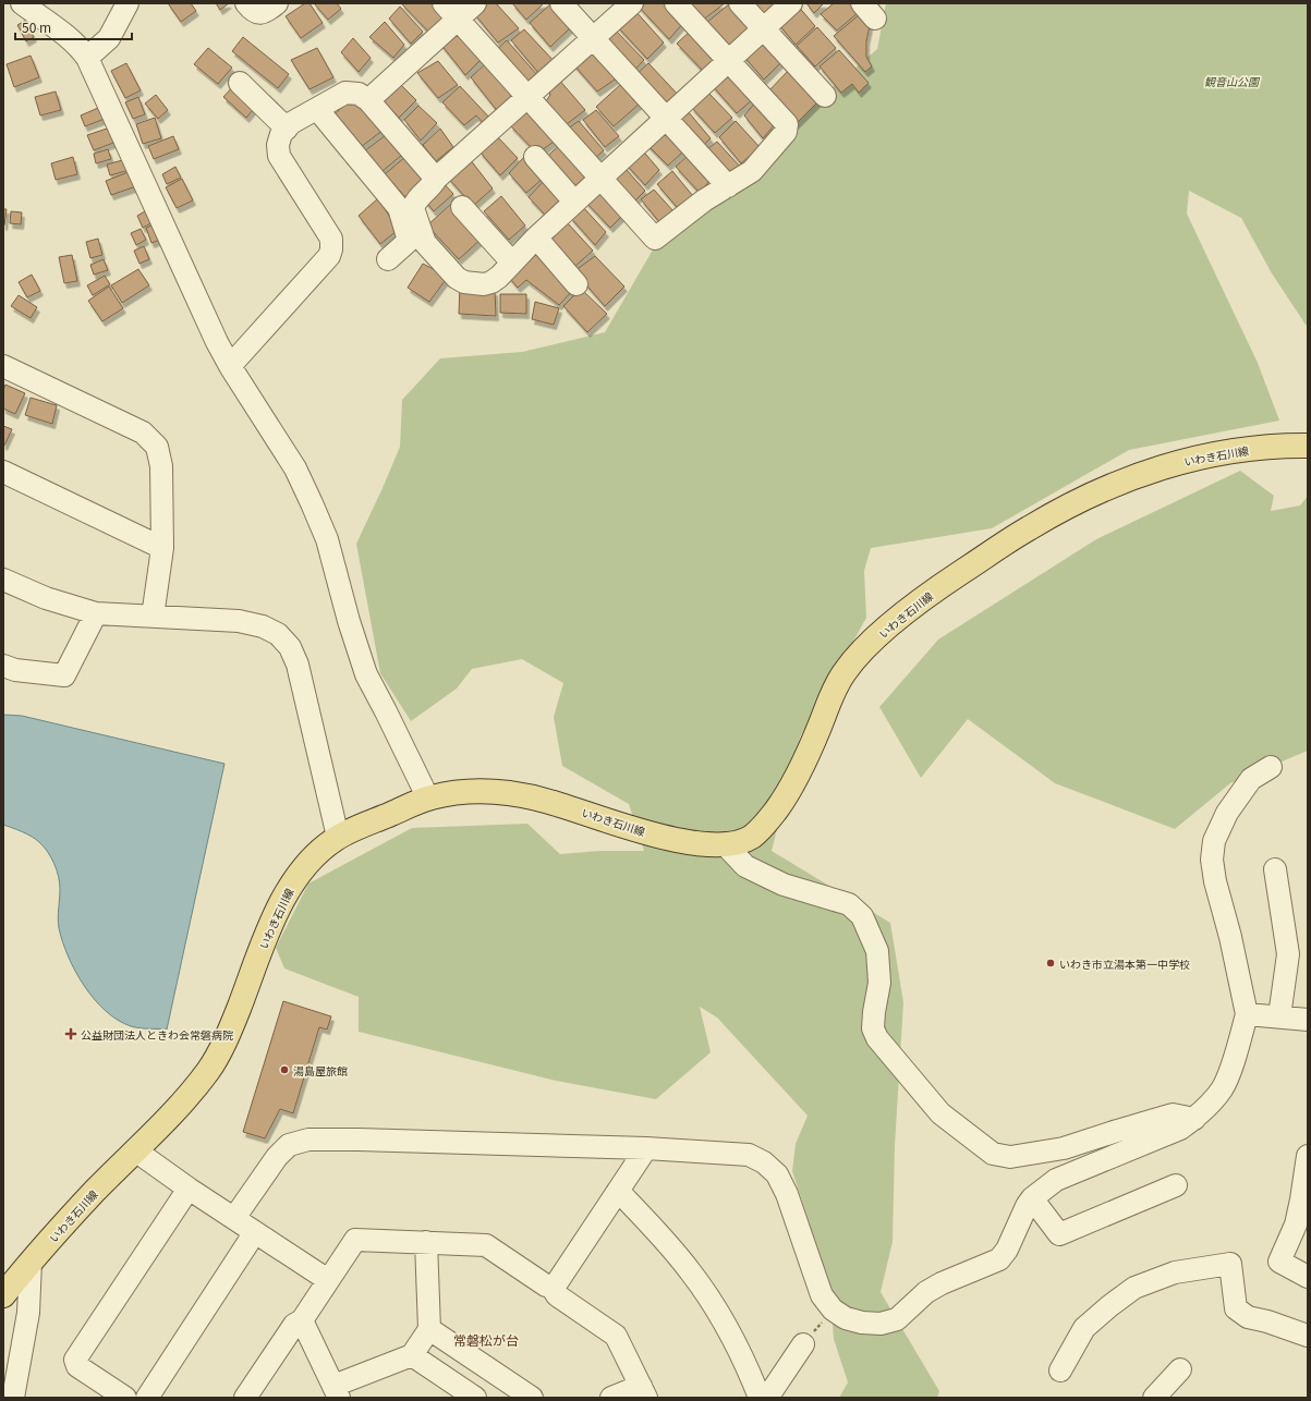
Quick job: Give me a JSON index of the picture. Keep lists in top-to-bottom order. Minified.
{"streets":{"main road":["いわき石川線"]},"districts":["常磐松が台"],"parks":["観音山公園"],"places":{"other":["いわき市立湯本第一中学校","湯島屋旅館"],"health":["公益財団法人ときわ会常磐病院"]},"scale_bar":"50 m"}
